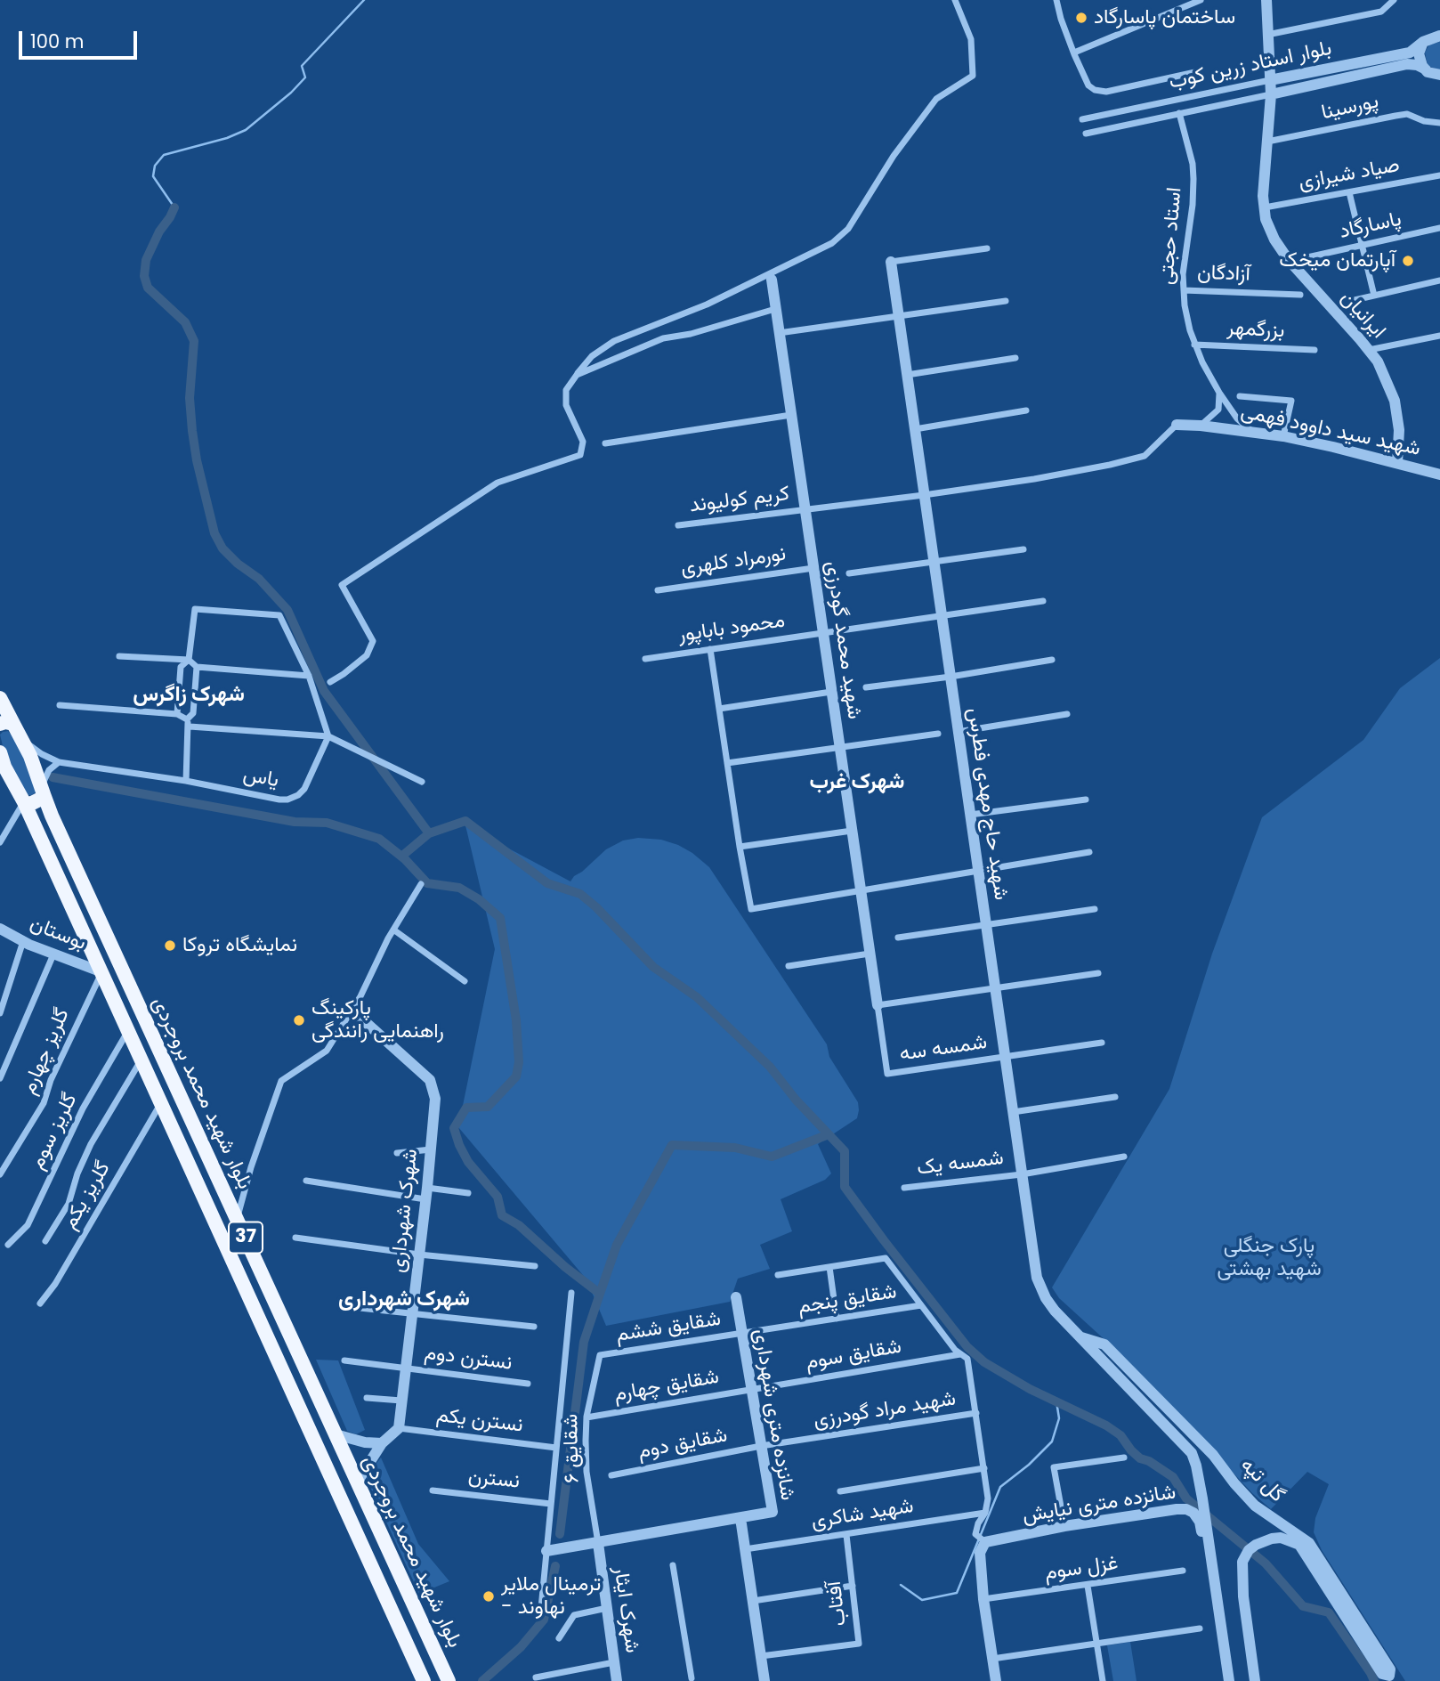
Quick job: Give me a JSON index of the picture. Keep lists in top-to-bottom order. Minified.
{"streets":{"highway":["بلوار شهید محمد بروجردی","37"],"street":["بلوار استاد زرین کوب","پورسینا","صیاد شیرازی","پاسارگاد","استاد حجتی","آزادگان","ایرانیان","بزرگمهر","شهید سید داوود فهمی","کریم کولیوند","نورمراد کلهری","محمود باباپور","شهید محمد گودرزی","یاس","شهید حاج مهدی فطرس","بوستان","شمسه سه","گلریز چهارم","گلریز سوم","شمسه یک","گلریز یکم","شهرک شهرداری","شقایق پنجم","شقایق ششم","شقایق سوم","نسترن دوم","شقایق چهارم","شهید مراد گودرزی","شانزده متری شهرداری","نسترن یکم","شقایق دوم","شقایق ۶","نسترن","گل تپه","شانزده متری نیایش","شهید شاکری","غزل سوم","آفتاب","شهرک ایثار"]},"crossings":[["بلوار استاد زرین کوب","استاد حجتی"],["بلوار استاد زرین کوب","ایرانیان"],["پورسینا","ایرانیان"],["صیاد شیرازی","ایرانیان"],["استاد حجتی","آزادگان"],["استاد حجتی","بزرگمهر"],["استاد حجتی","شهید سید داوود فهمی"],["ایرانیان","شهید سید داوود فهمی"],["شهید سید داوود فهمی","کریم کولیوند"],["کریم کولیوند","شهید محمد گودرزی"],["کریم کولیوند","شهید حاج مهدی فطرس"],["نورمراد کلهری","شهید محمد گودرزی"],["محمود باباپور","شهید محمد گودرزی"],["محمود باباپور","شهید حاج مهدی فطرس"],["شهید محمد گودرزی","شمسه سه"],["شهید حاج مهدی فطرس","شمسه سه"],["شهید حاج مهدی فطرس","شمسه یک"],["شهید حاج مهدی فطرس","گل تپه"],["بوستان","گلریز چهارم"],["بوستان","بلوار شهید محمد بروجردی"],["گلریز چهارم","بلوار شهید محمد بروجردی"],["بلوار شهید محمد بروجردی","گلریز سوم"],["بلوار شهید محمد بروجردی","گلریز یکم"],["بلوار شهید محمد بروجردی","37"],["شهرک شهرداری","نسترن دوم"],["شهرک شهرداری","نسترن یکم"],["شقایق پنجم","شقایق ششم"],["شقایق پنجم","شانزده متری شهرداری"],["شقایق ششم","شانزده متری شهرداری"],["شقایق ششم","شقایق ۶"],["شقایق سوم","شقایق چهارم"],["شقایق سوم","شانزده متری شهرداری"],["شقایق چهارم","شانزده متری شهرداری"],["شقایق چهارم","شقایق ۶"],["شهید مراد گودرزی","شانزده متری شهرداری"],["شهید مراد گودرزی","شقایق دوم"],["شانزده متری شهرداری","شقایق دوم"],["شانزده متری شهرداری","شقایق ۶"],["شانزده متری شهرداری","شهرک ایثار"],["شقایق ۶","شهرک ایثار"],["شهید شاکری","آفتاب"]],"districts":["شهرک زاگرس","شهرک غرب","شهرک شهرداری"],"parks":["پارک جنگلی شهید بهشتی"],"places":["ساختمان پاسارگاد","آپارتمان میخک","نمایشگاه تروکا","پارکینگ راهنمایی رانندگی","ترمینال ملایر - نهاوند"],"scale_bar":"100 m"}
